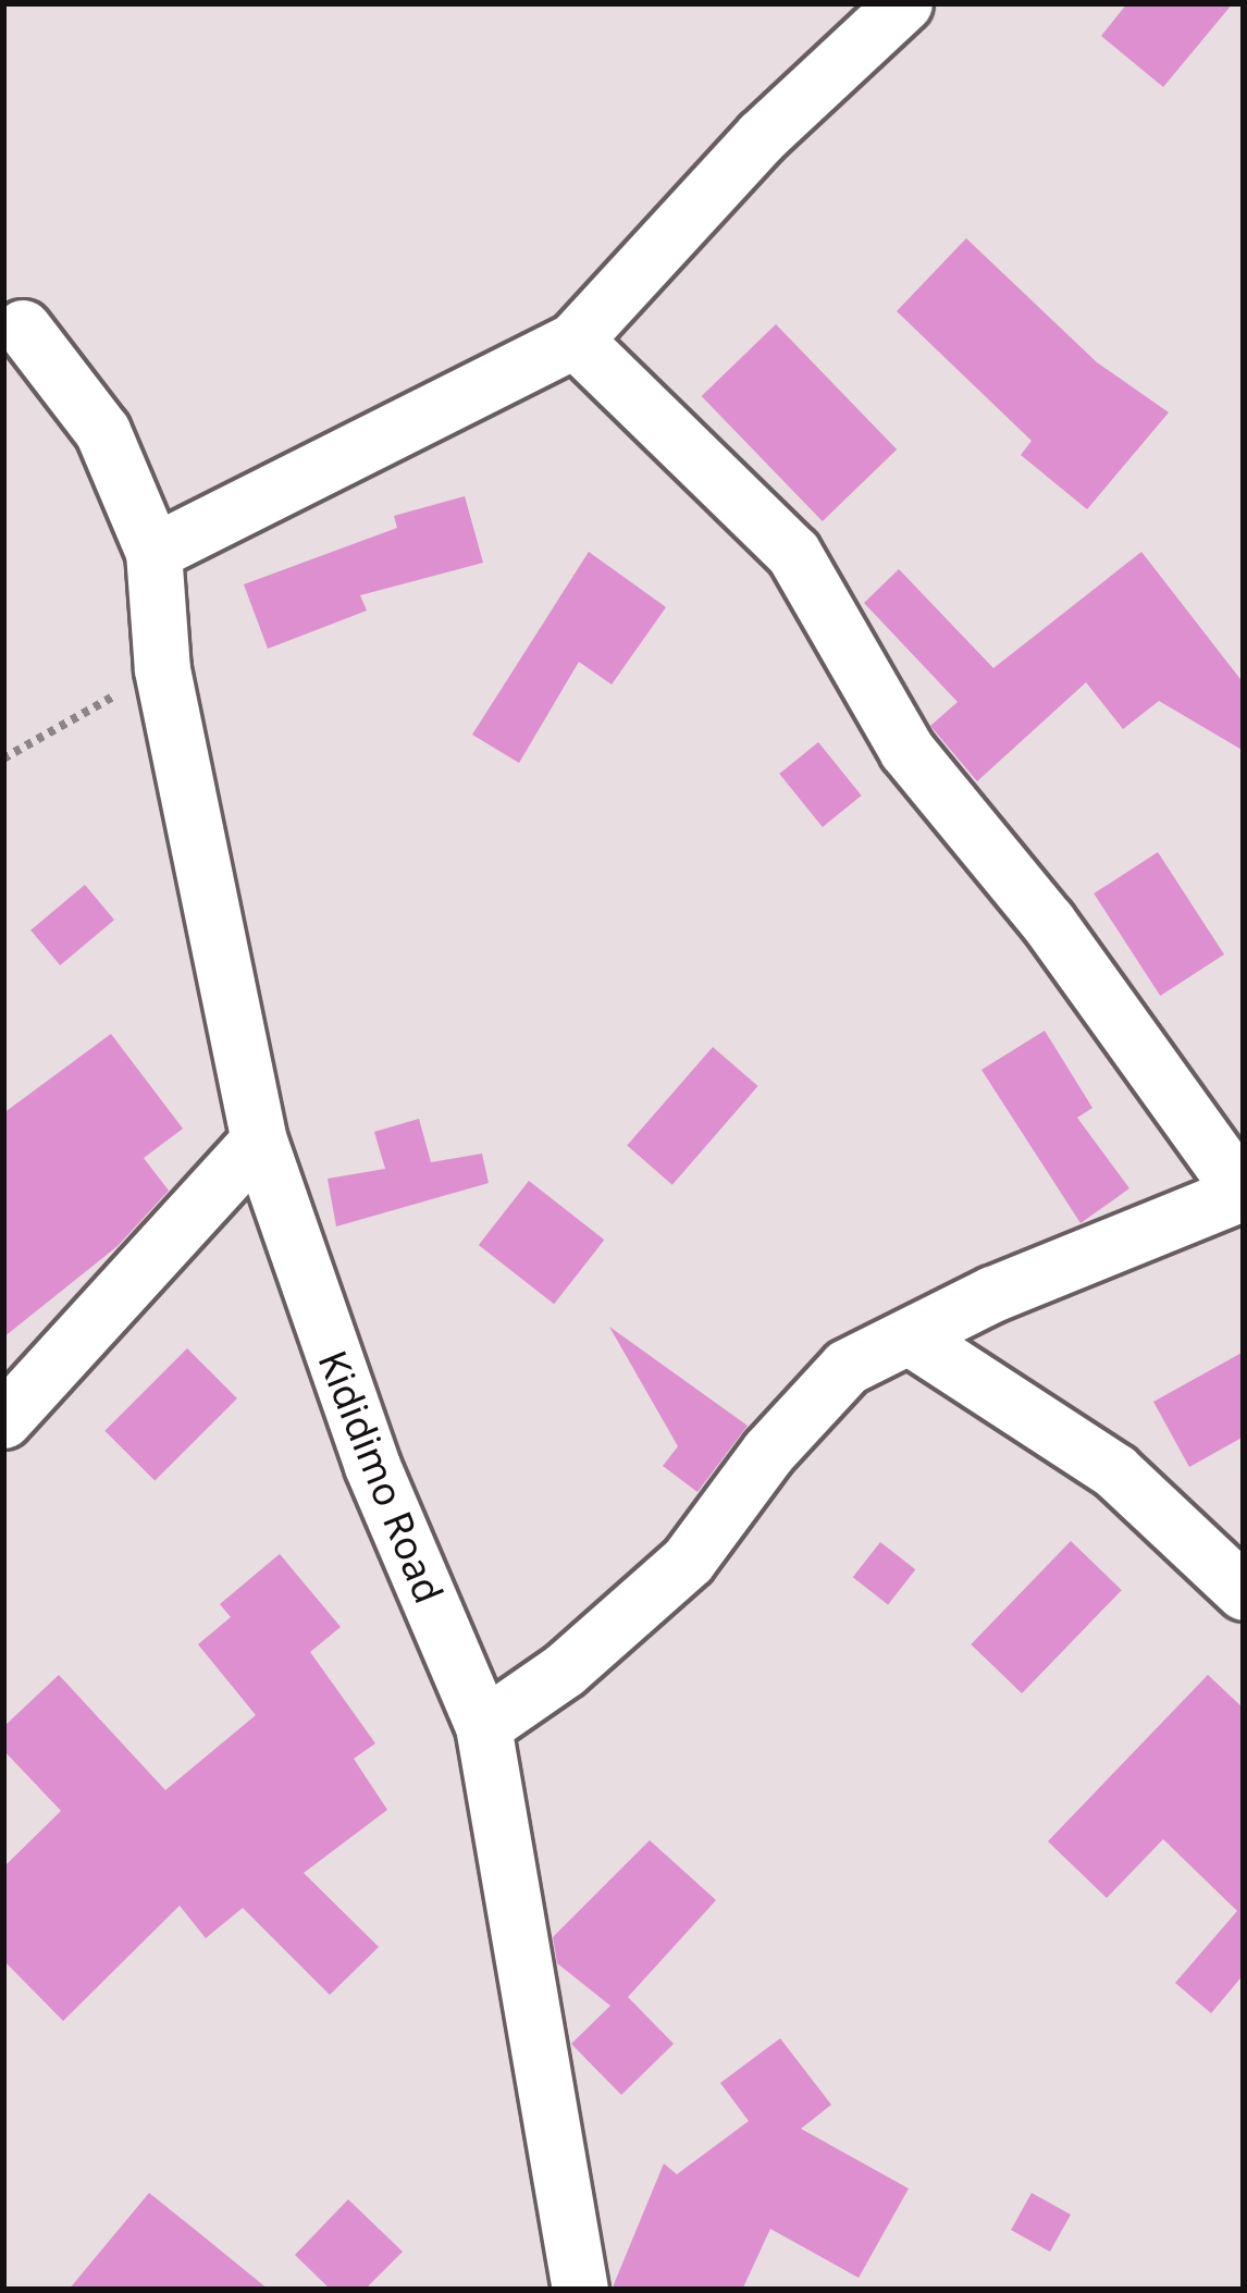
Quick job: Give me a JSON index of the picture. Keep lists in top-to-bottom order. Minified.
{"streets":{"street":["Kididimo Road"]}}
